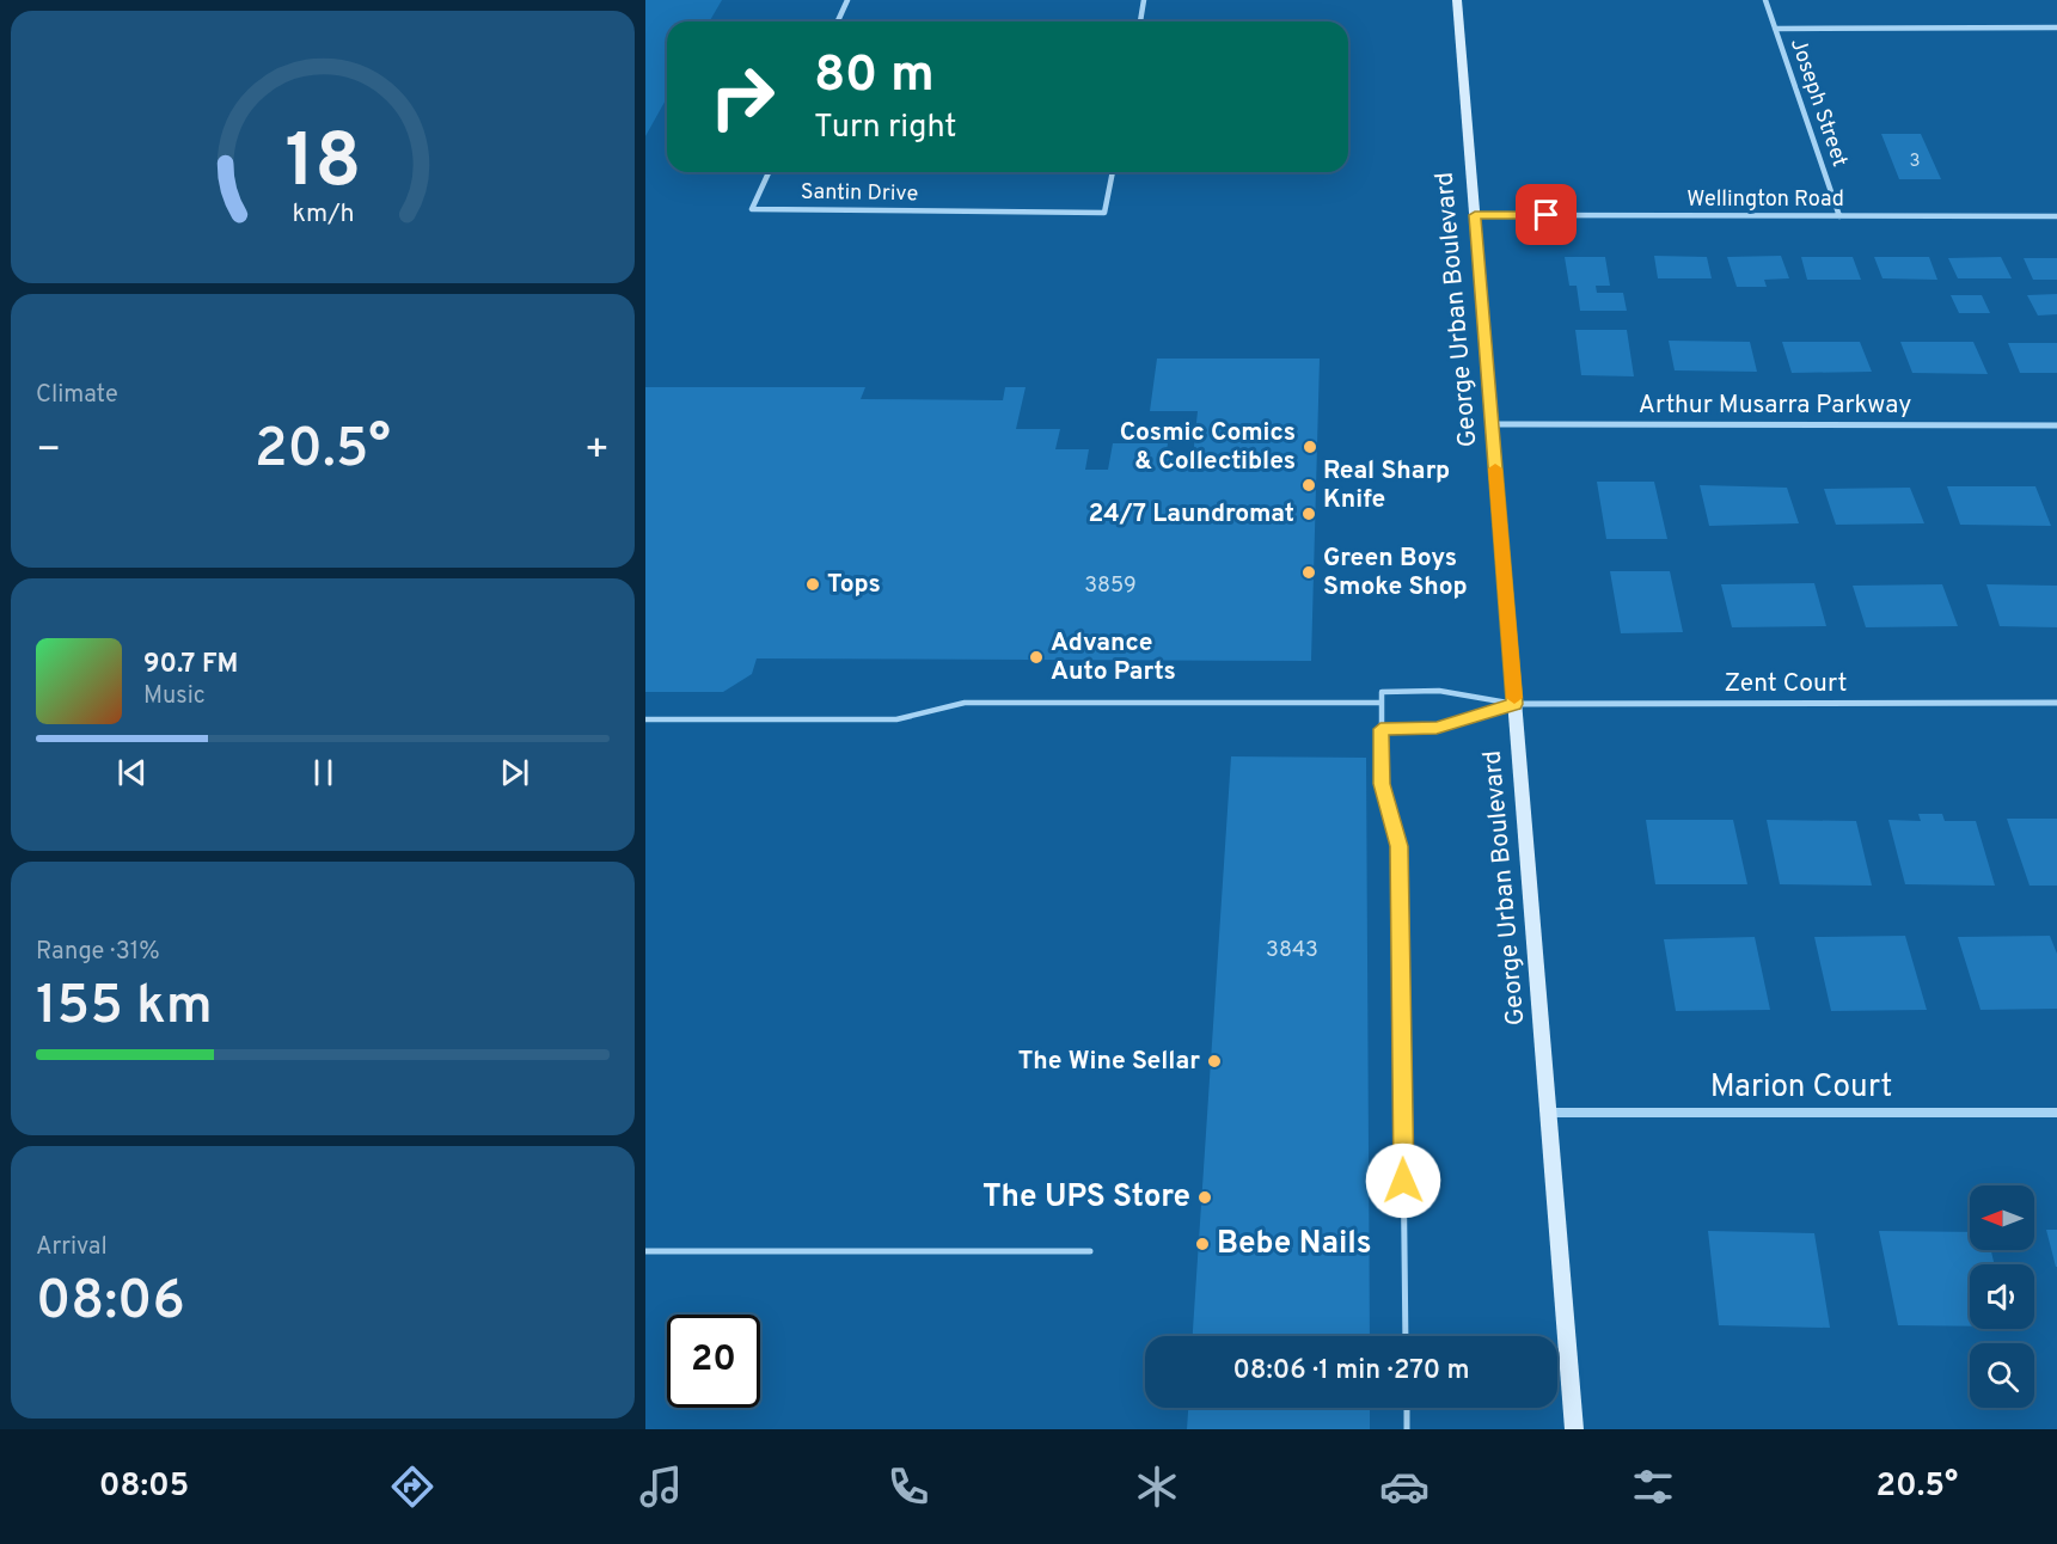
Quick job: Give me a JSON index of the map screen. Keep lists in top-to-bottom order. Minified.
{"streets":{"street":["Joseph Street","Santin Drive","Wellington Road","George Urban Boulevard","Arthur Musarra Parkway","Zent Court","Marion Court"]},"crossings":[["Joseph Street","Wellington Road"],["Wellington Road","George Urban Boulevard"],["George Urban Boulevard","Arthur Musarra Parkway"],["George Urban Boulevard","Zent Court"],["George Urban Boulevard","Marion Court"]],"places":["Cosmic Comics & Collectibles","Real Sharp Knife","24/7 Laundromat","Green Boys Smoke Shop","Tops","Advance Auto Parts","The Wine Sellar","The UPS Store","Bebe Nails"],"house_numbers":["3","3859","3843"],"north":"left","page":{"turn":["80 m","Turn right"],"tile":["Climate",["Range · 31%","155 km"],["Arrival","08:06"]],"heat":["−","20.5°","+"],"song":["90.7 FM","Music"],"limit":"20","trip":"08:06 · 1 min · 270 m","tabs":["08:05","20.5°"],"gauge":["18","km/h"]}}
